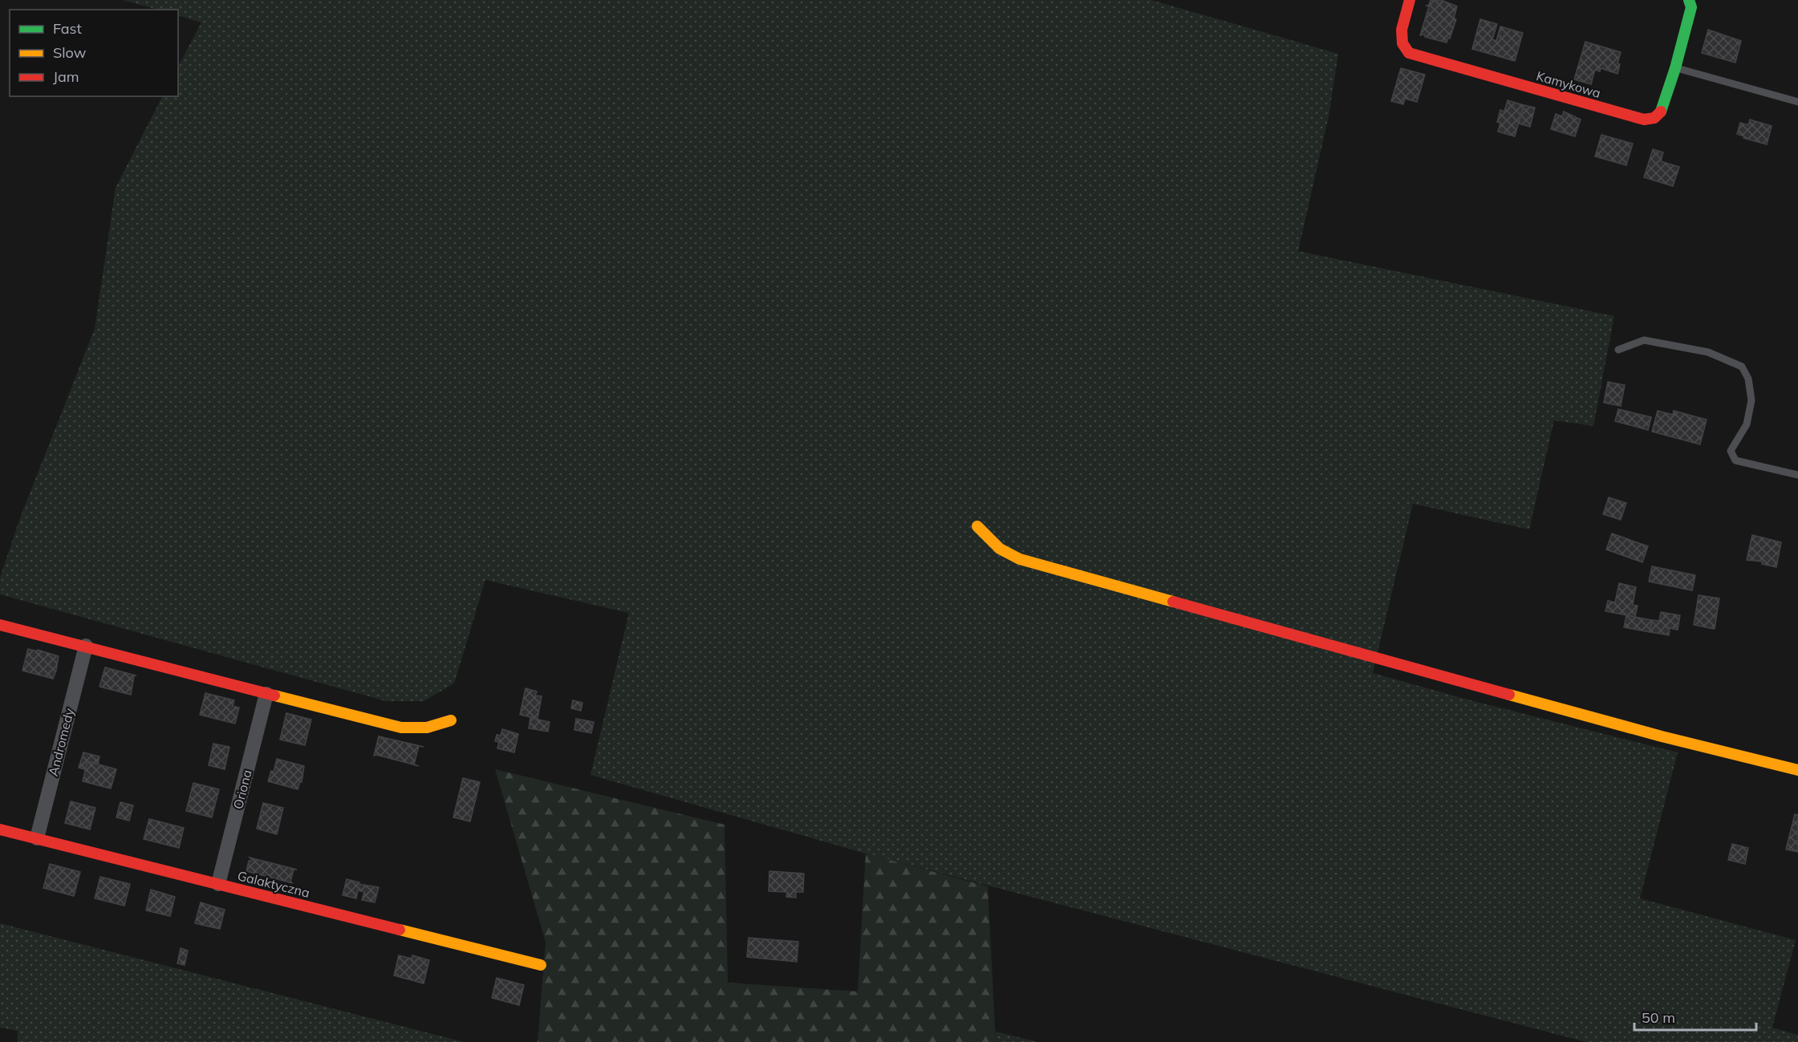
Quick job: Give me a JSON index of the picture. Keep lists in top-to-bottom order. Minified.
{"streets":{"street":["Kamykowa","Andromedy","Oriona","Galaktyczna"]},"crossings":[["Andromedy","Galaktyczna"],["Oriona","Galaktyczna"]],"legend":["Fast","Slow","Jam"],"scale_bar":"50 m"}
